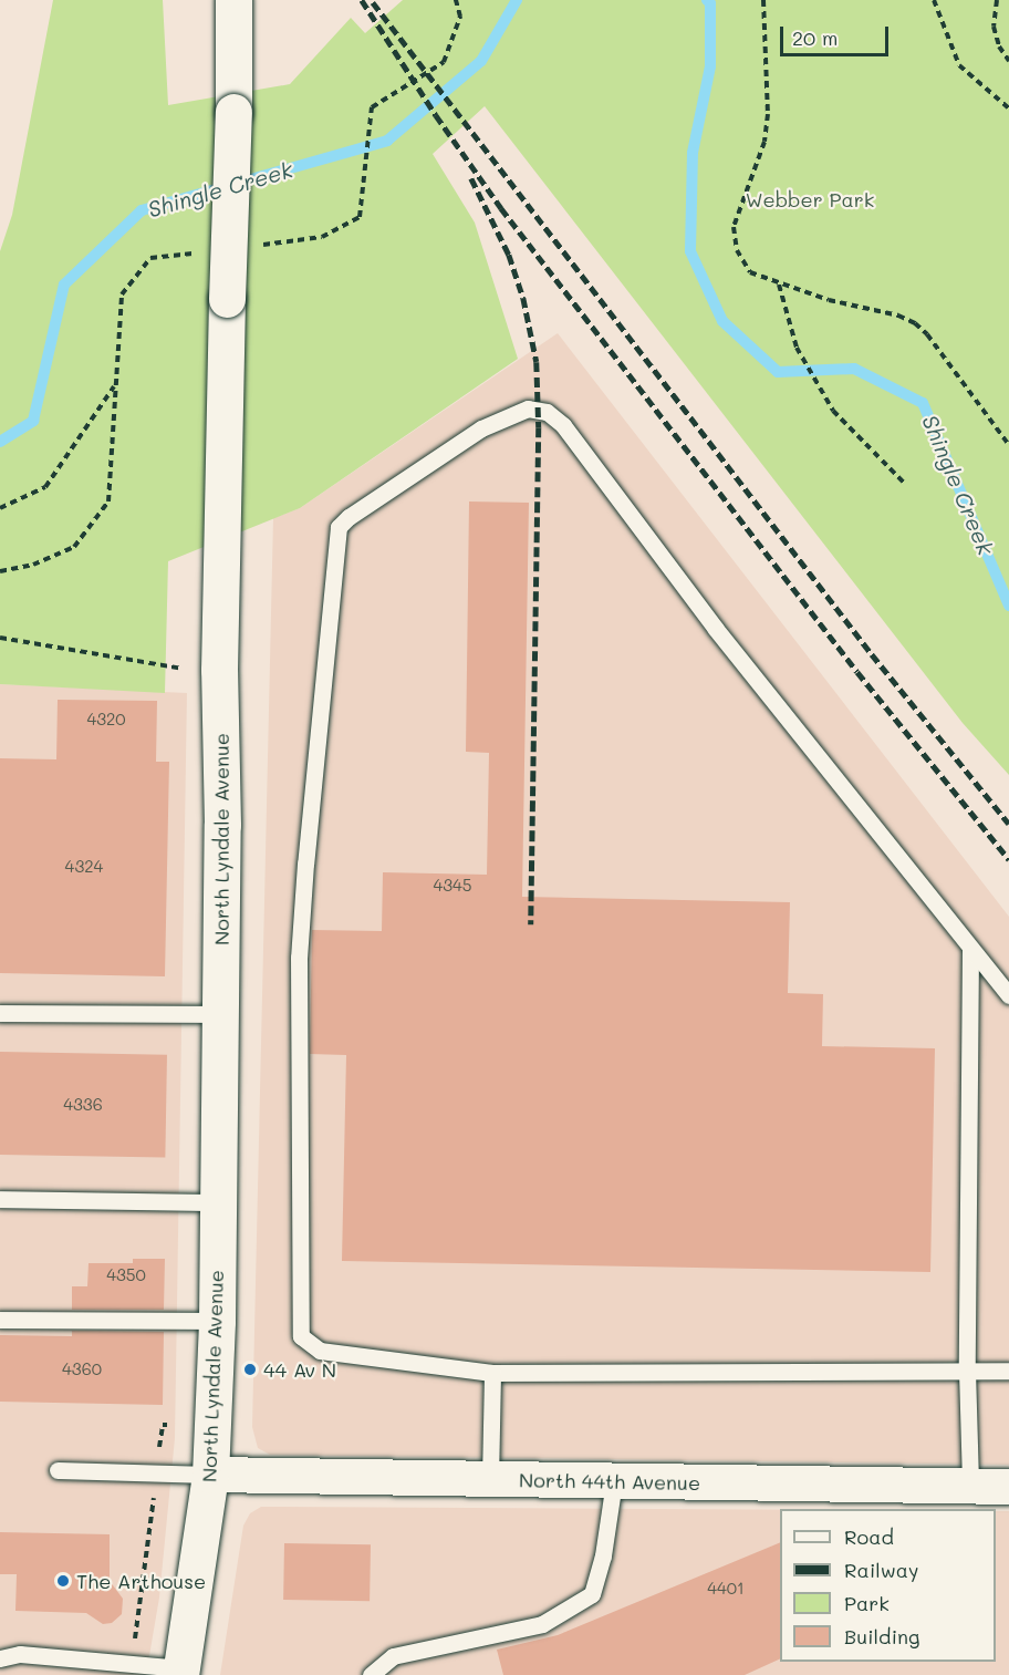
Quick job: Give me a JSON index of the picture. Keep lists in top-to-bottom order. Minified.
{"streets":{"street":["North Lyndale Avenue","North 44th Avenue"]},"crossings":[["North Lyndale Avenue","North 44th Avenue"]],"water":["Shingle Creek"],"parks":["Webber Park"],"places":["44 Av N","The Arthouse"],"house_numbers":["4320","4324","4345","4336","4350","4360","4401"],"legend":["Road","Railway","Park","Building"],"scale_bar":"20 m"}
